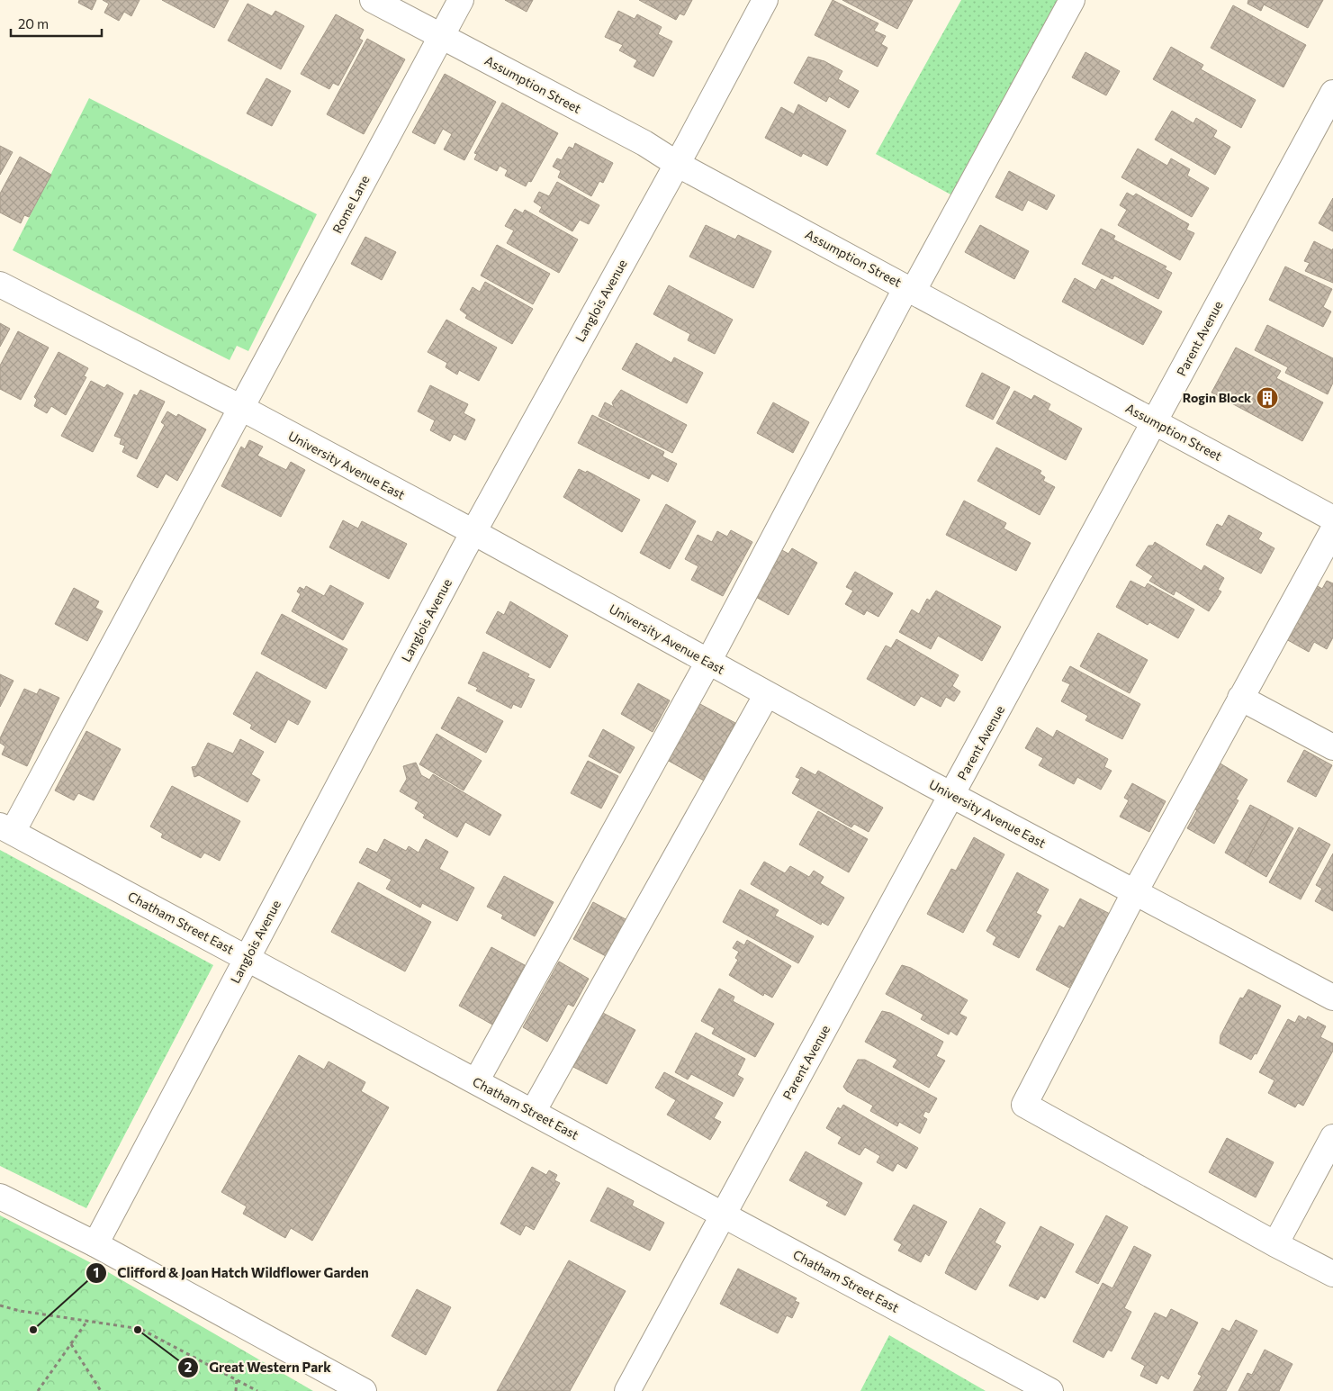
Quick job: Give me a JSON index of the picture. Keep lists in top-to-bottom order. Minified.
{"streets":{"street":["Assumption Street","Rome Lane","Langlois Avenue","Parent Avenue","University Avenue East","Chatham Street East"]},"crossings":[["Assumption Street","Rome Lane"],["Assumption Street","Langlois Avenue"],["Assumption Street","Parent Avenue"],["Rome Lane","University Avenue East"],["Rome Lane","Chatham Street East"],["Langlois Avenue","University Avenue East"],["Langlois Avenue","Chatham Street East"],["Parent Avenue","University Avenue East"],["Parent Avenue","Chatham Street East"]],"places":{"building":["Rogin Block"],"other":["Clifford & Joan Hatch Wildflower Garden","Great Western Park"]},"scale_bar":"20 m"}
